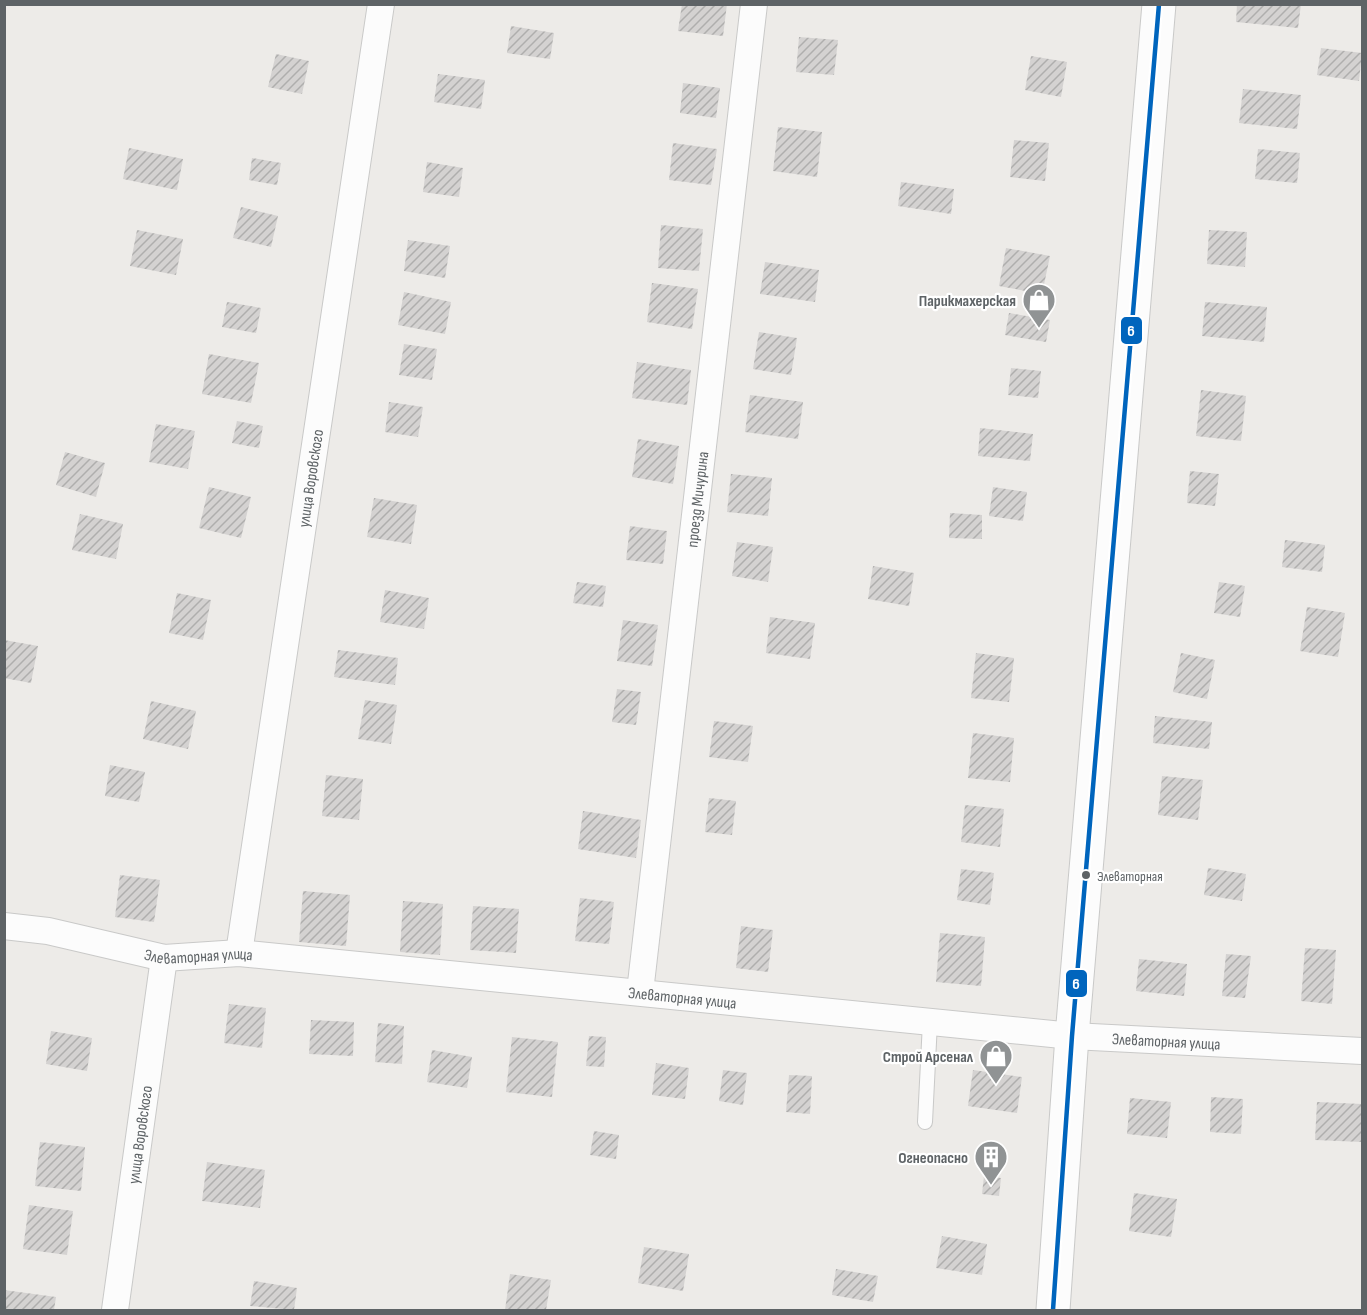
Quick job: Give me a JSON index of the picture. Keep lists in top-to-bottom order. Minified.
{"streets":{"street":["улица Воровского","проезд Мичурина","Элеваторная улица"]},"crossings":[["улица Воровского","Элеваторная улица"],["проезд Мичурина","Элеваторная улица"]],"places":{"shop":["Парикмахерская","Строй Арсенал"],"other":["Элеваторная"],"building":["Огнеопасно"]},"lines":["transit line 6"]}
